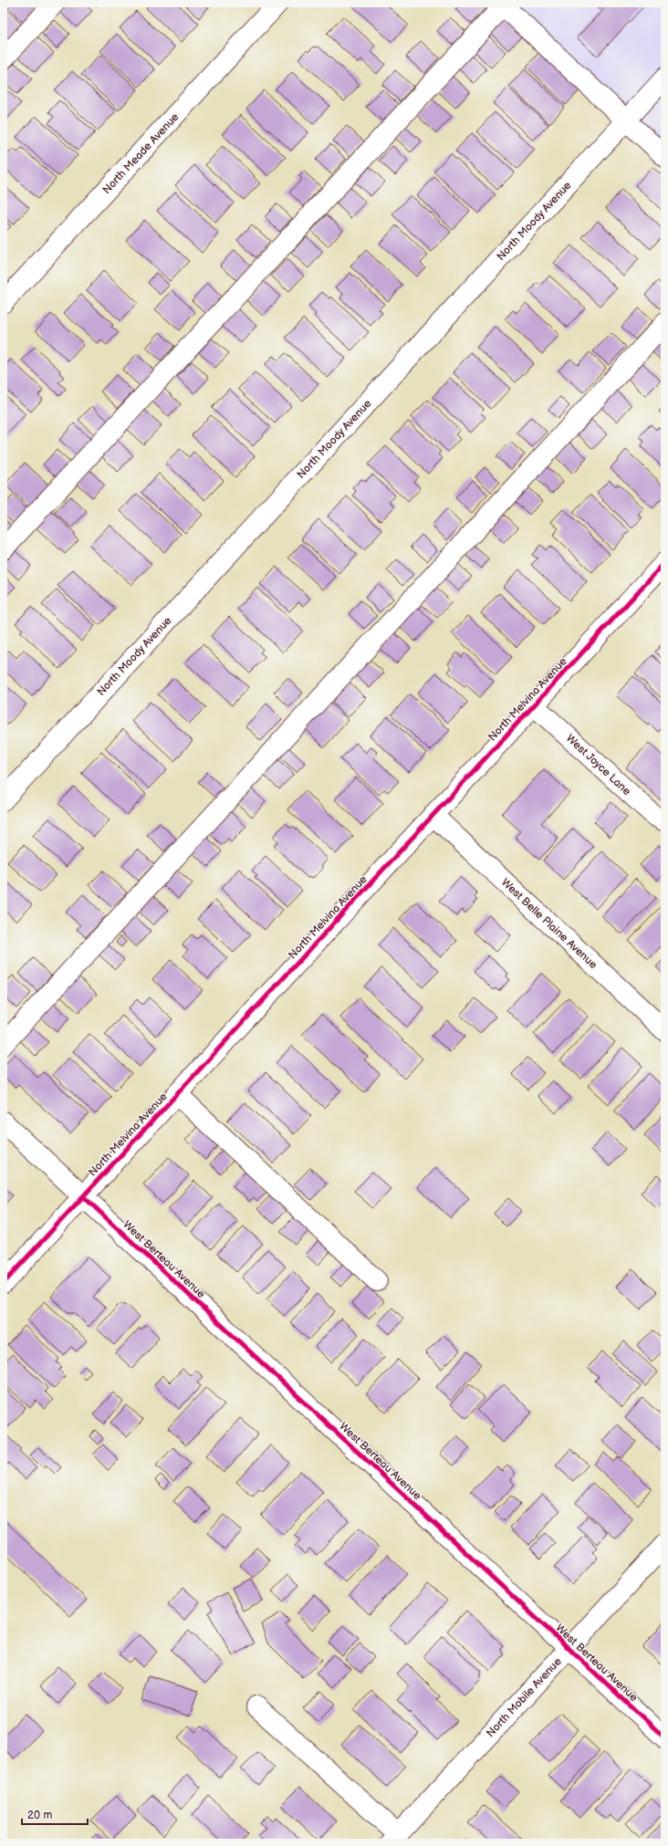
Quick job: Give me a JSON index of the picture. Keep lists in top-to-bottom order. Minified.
{"streets":{"street":["North Meade Avenue","North Moody Avenue","North Melvina Avenue","West Joyce Lane","West Belle Plaine Avenue","West Berteau Avenue","North Mobile Avenue"]},"crossings":[["North Melvina Avenue","West Joyce Lane"],["North Melvina Avenue","West Belle Plaine Avenue"],["North Melvina Avenue","West Berteau Avenue"],["West Berteau Avenue","North Mobile Avenue"]],"scale_bar":"20 m"}
